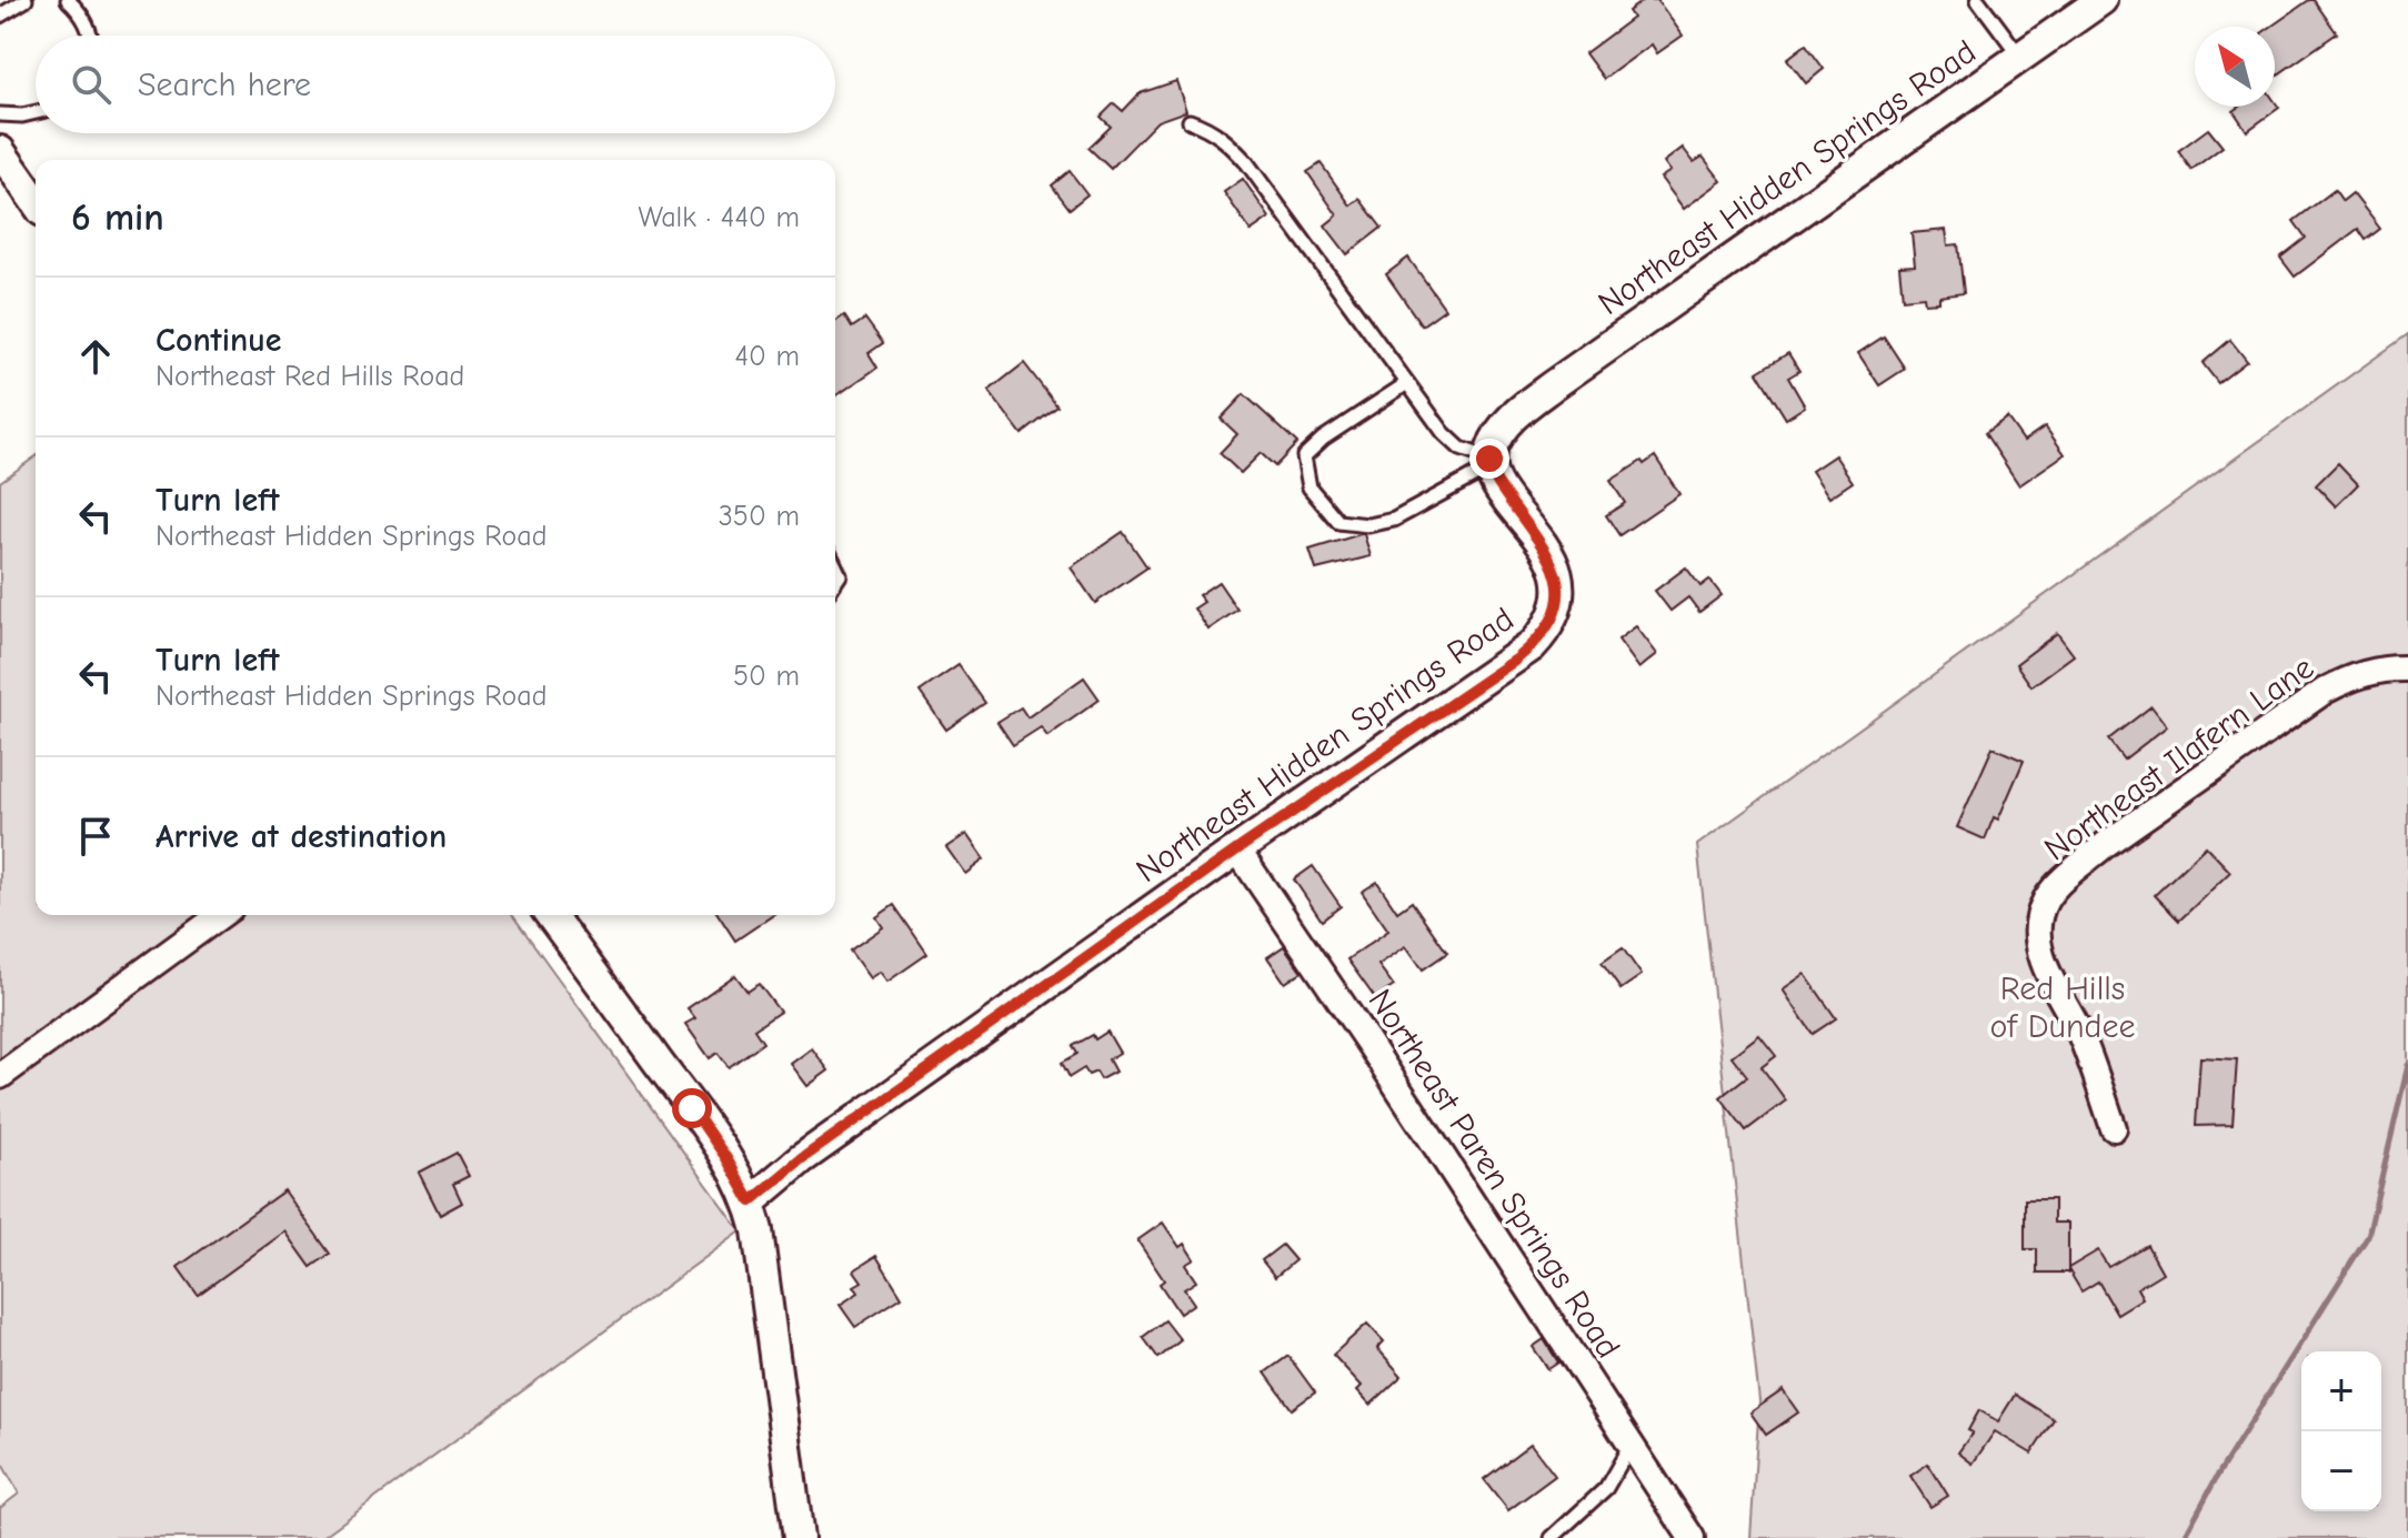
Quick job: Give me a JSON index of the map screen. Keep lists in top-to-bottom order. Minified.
{"streets":{"street":["Northeast Hidden Springs Road","Northeast Ilafern Lane","Northeast Paren Springs Road"]},"crossings":[["Northeast Hidden Springs Road","Northeast Paren Springs Road"]],"parks":["Red Hills of Dundee"],"north":"top left","page":{"search":"Search here","heading":["6 min","Walk · 440 m"],"list":[["Continue","Northeast Red Hills Road","40 m"],["Turn left","Northeast Hidden Springs Road","350 m"],["Turn left","Northeast Hidden Springs Road","50 m"],"Arrive at destination"],"map_buttons":["+","−"]}}
